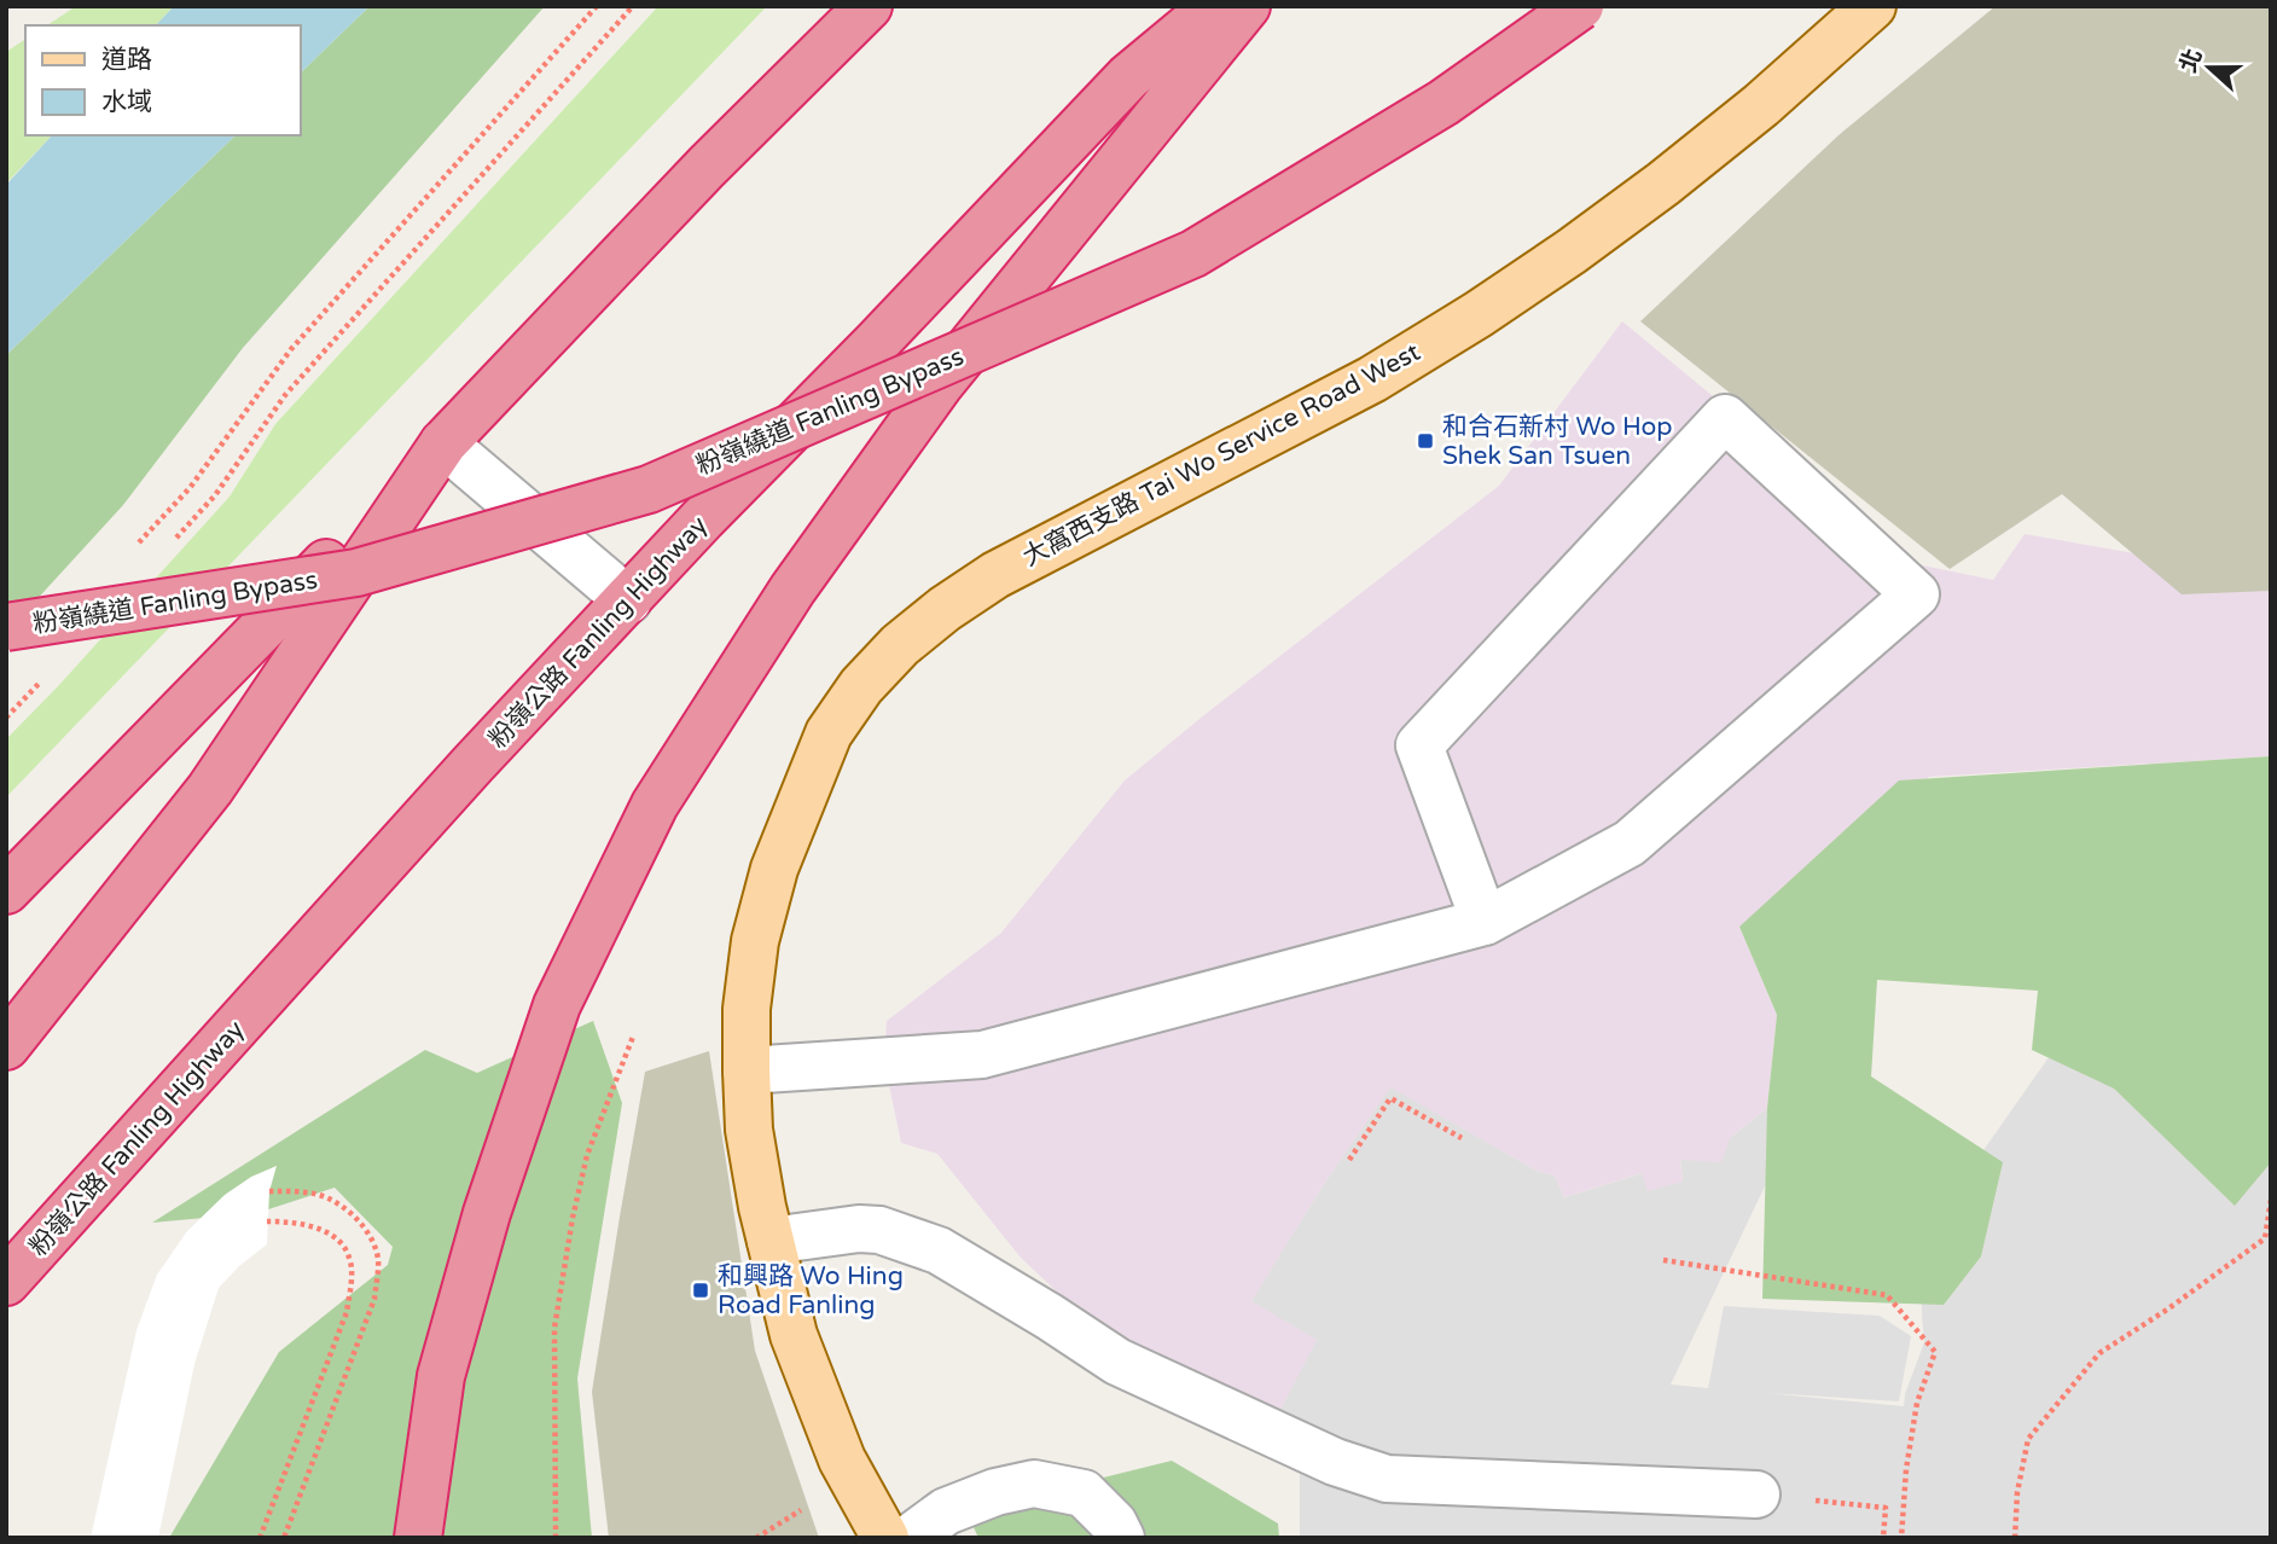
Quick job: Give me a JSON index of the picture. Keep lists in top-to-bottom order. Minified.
{"streets":{"highway":["粉嶺繞道 Fanling Bypass","粉嶺公路 Fanling Highway"],"main road":["大窩西支路 Tai Wo Service Road West"]},"places":{"transit":["和合石新村 Wo Hop Shek San Tsuen","和興路 Wo Hing Road Fanling"]},"legend":["道路","水域"],"north":"left"}
